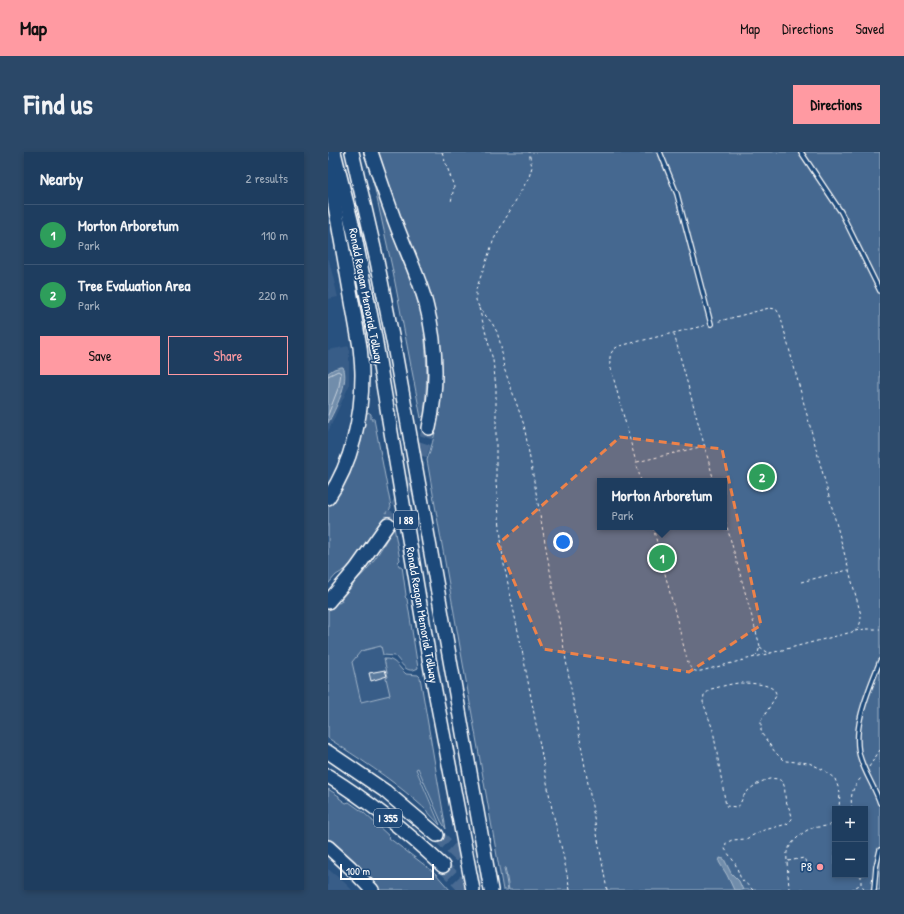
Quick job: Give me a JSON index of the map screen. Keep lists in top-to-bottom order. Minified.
{"streets":{"highway":["Ronald Reagan Memorial Tollway","I 88","I 355"]},"places":["P8"],"scale_bar":"100 m","page":{"header":"Map","nav":["Map","Directions","Saved"],"title":"Find us","buttons":["Directions",["Save","Share"]],"heading":["Nearby","2 results"],"list":[{"mark":"1","name":"Morton Arboretum","note":"Park","value":"110 m"},{"mark":"2","name":"Tree Evaluation Area","note":"Park","value":"220 m"}],"pins":["2","1"],"popup":["Morton Arboretum","Park"],"map_buttons":["+","−"],"scale":"100 m"}}
